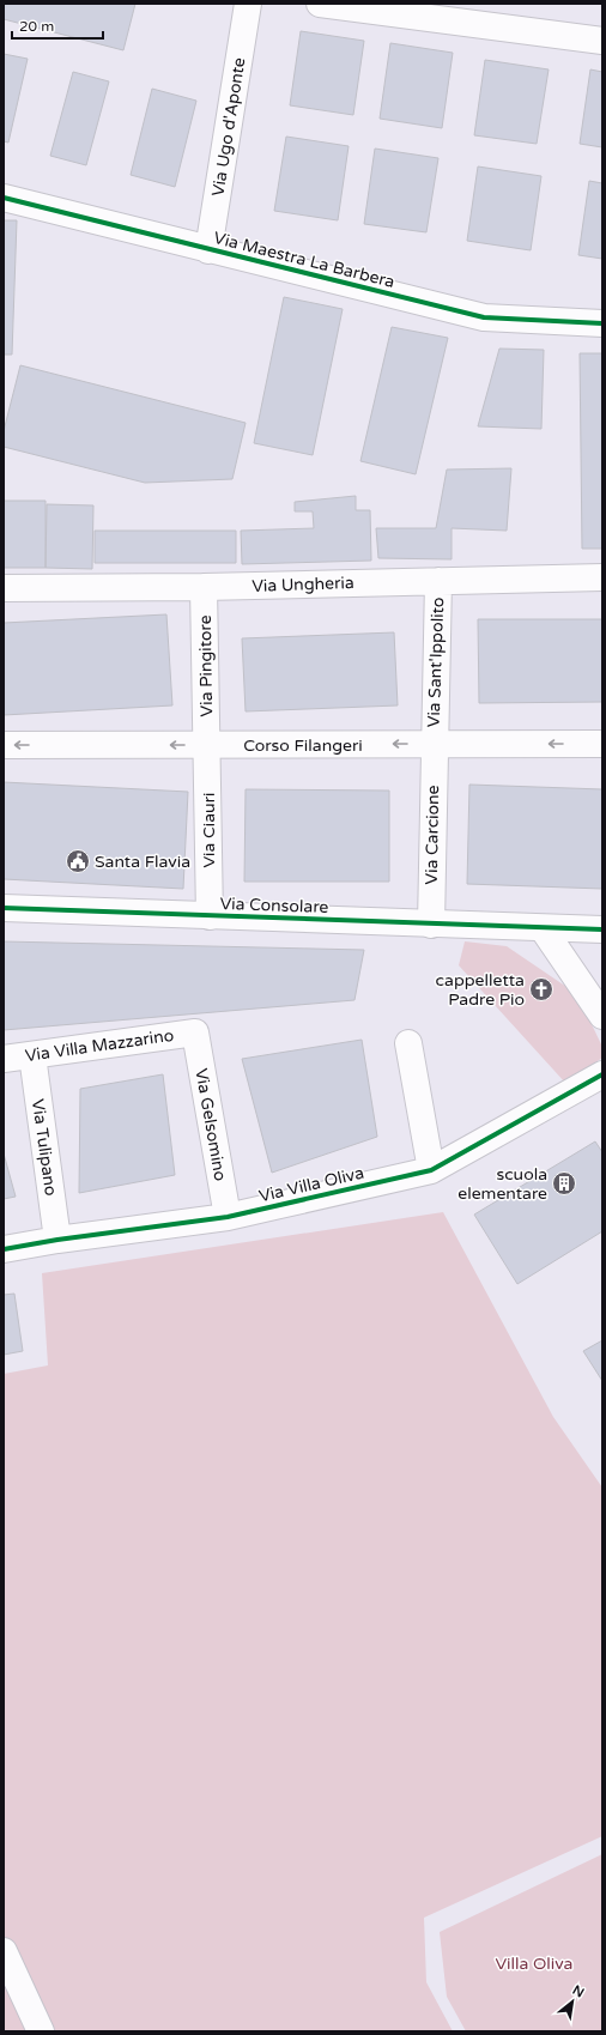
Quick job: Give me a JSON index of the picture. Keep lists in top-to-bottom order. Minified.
{"streets":{"street":["Via Ugo d'Aponte","Via Maestra La Barbera","Via Ungheria","Via Sant'Ippolito","Via Pingitore","Corso Filangeri","Via Ciauri","Via Carcione","Via Consolare","Via Villa Mazzarino","Via Gelsomino","Via Tulipano","Via Villa Oliva"]},"crossings":[["Via Ugo d'Aponte","Via Maestra La Barbera"],["Via Ungheria","Via Sant'Ippolito"],["Via Ungheria","Via Pingitore"],["Via Sant'Ippolito","Corso Filangeri"],["Via Sant'Ippolito","Via Carcione"],["Via Pingitore","Corso Filangeri"],["Via Pingitore","Via Ciauri"],["Corso Filangeri","Via Ciauri"],["Corso Filangeri","Via Carcione"],["Via Ciauri","Via Consolare"],["Via Carcione","Via Consolare"],["Via Villa Mazzarino","Via Gelsomino"],["Via Villa Mazzarino","Via Tulipano"],["Via Gelsomino","Via Villa Oliva"],["Via Tulipano","Via Villa Oliva"]],"one_way":["Corso Filangeri"],"parks":["Villa Oliva"],"places":{"public building":["Santa Flavia"],"church":["cappelletta Padre Pio"],"building":["scuola elementare"]},"scale_bar":"20 m","north":"top right"}
